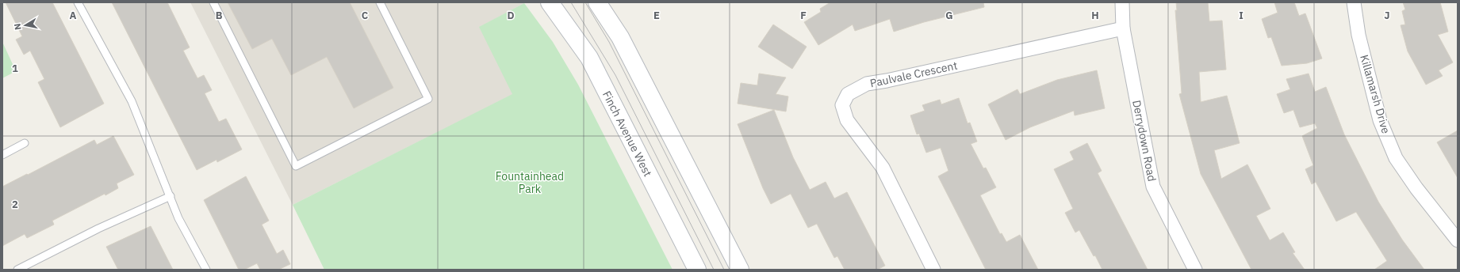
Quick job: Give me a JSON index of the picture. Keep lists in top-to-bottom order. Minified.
{"streets":{"main road":["Finch Avenue West"],"street":["Paulvale Crescent","Killamarsh Drive","Derrydown Road"]},"crossings":[["Paulvale Crescent","Derrydown Road"]],"parks":["Fountainhead Park"],"north":"left","grid":{"columns":["A","B","C","D","E","F","G","H","I","J"],"rows":["1","2"]}}
